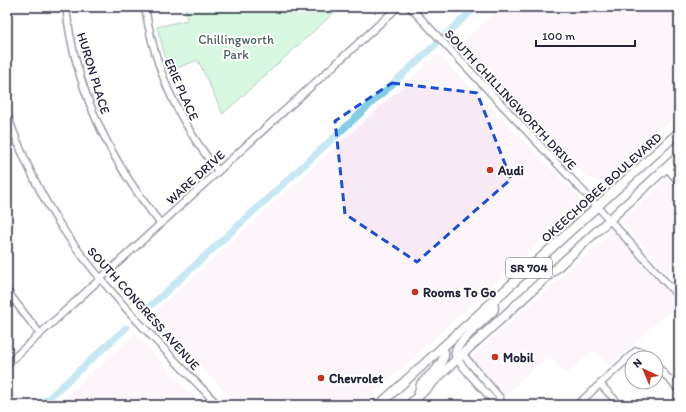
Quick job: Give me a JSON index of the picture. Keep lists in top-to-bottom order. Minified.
{"streets":{"main road":["OKEECHOBEE BOULEVARD","SR 704"],"street":["HURON PLACE","ERIE PLACE","SOUTH CHILLINGWORTH DRIVE","WARE DRIVE","SOUTH CONGRESS AVENUE"]},"crossings":[["HURON PLACE","WARE DRIVE"],["ERIE PLACE","WARE DRIVE"],["SOUTH CHILLINGWORTH DRIVE","OKEECHOBEE BOULEVARD"],["SOUTH CHILLINGWORTH DRIVE","SR 704"],["WARE DRIVE","SOUTH CONGRESS AVENUE"]],"parks":["Chillingworth Park"],"places":["Audi","Rooms To Go","Mobil","Chevrolet"],"scale_bar":"100 m","north":"top left"}
